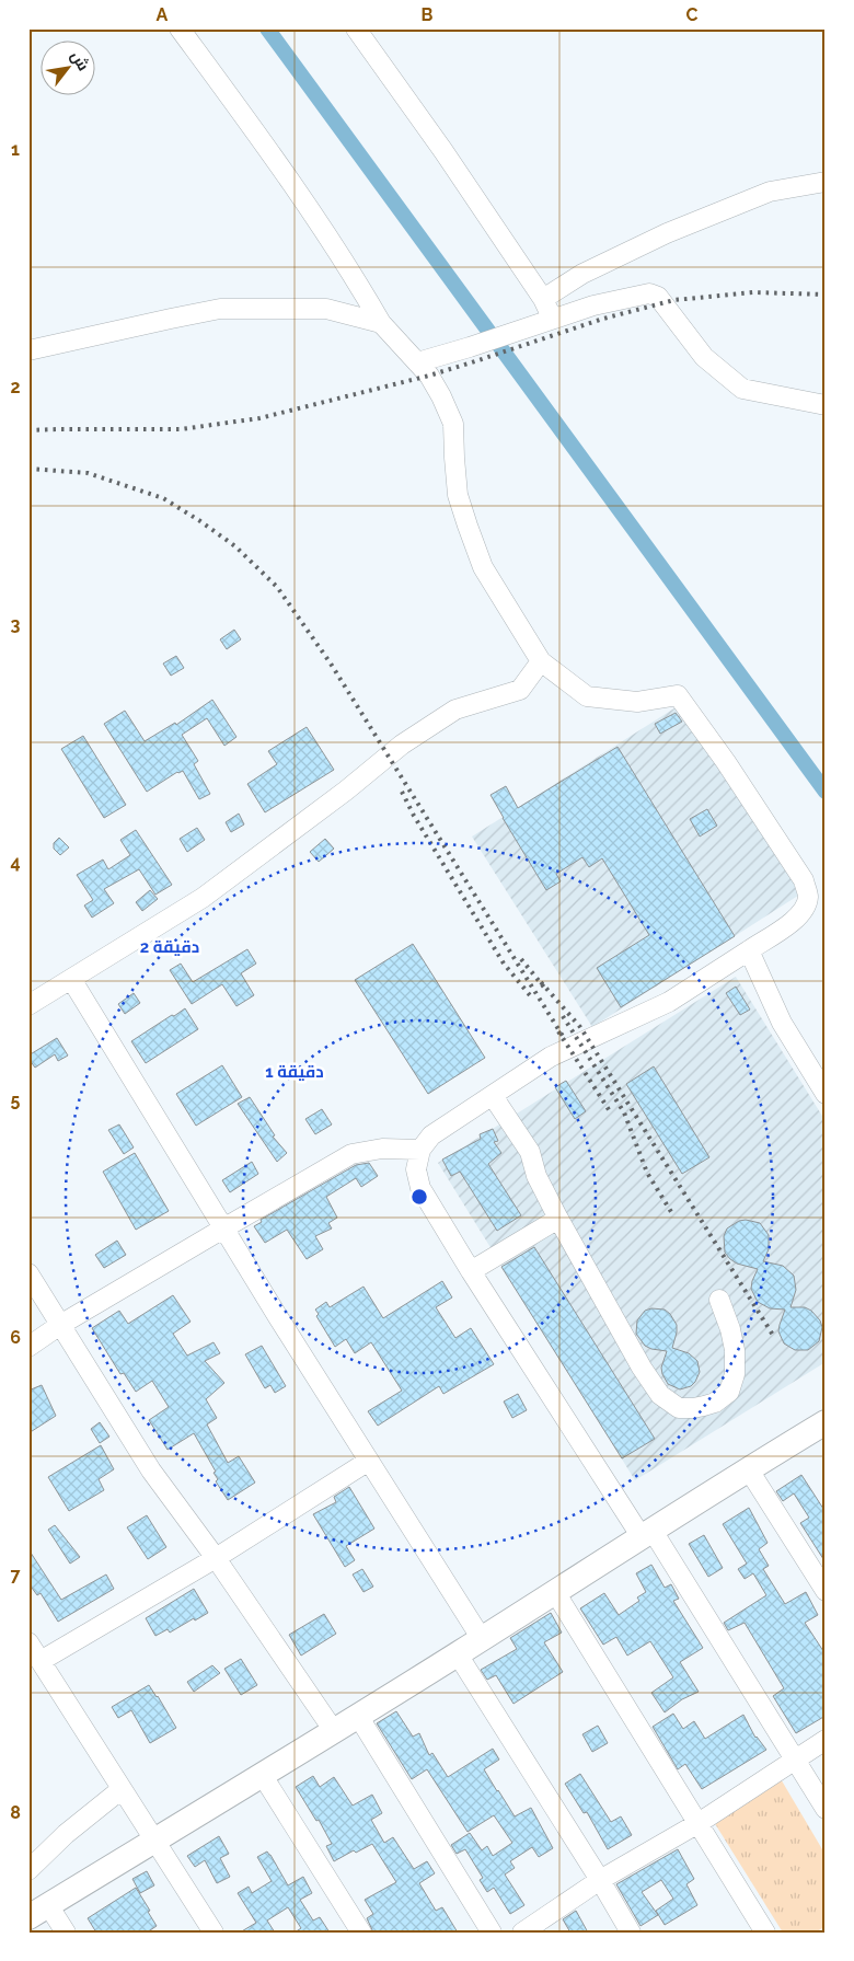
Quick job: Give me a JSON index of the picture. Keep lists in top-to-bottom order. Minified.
{"north":"top right","grid":{"columns":["A","B","C"],"rows":["1","2","3","4","5","6","7","8"]},"rings":["2 دقيقة","1 دقيقة"]}
